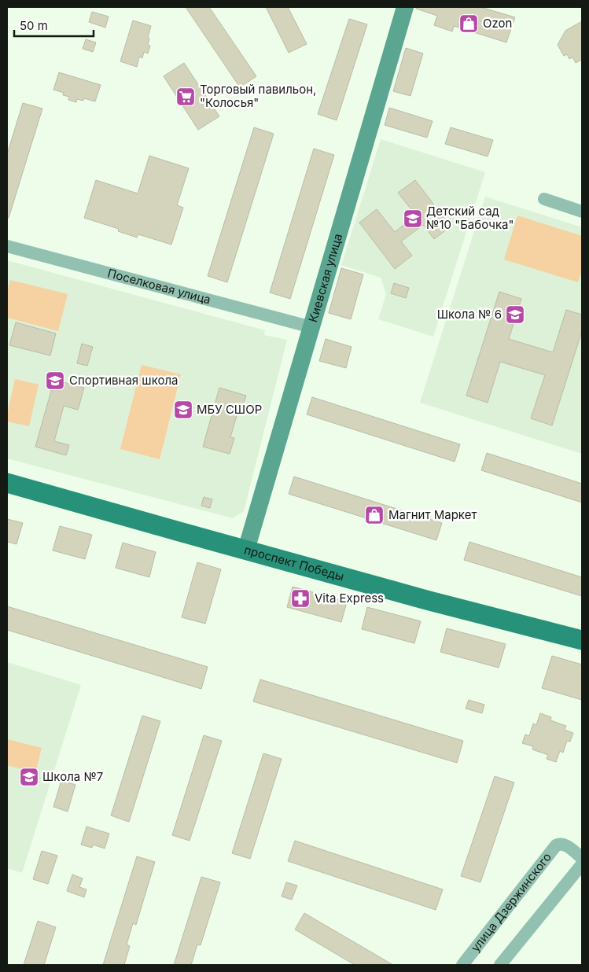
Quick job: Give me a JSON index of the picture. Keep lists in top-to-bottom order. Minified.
{"streets":{"main road":["Киевская улица","проспект Победы"],"street":["Поселковая улица","улица Дзержинского"]},"crossings":[["Киевская улица","Поселковая улица"],["Киевская улица","проспект Победы"]],"places":{"shop":["Ozon","Магнит Маркет"],"supermarket":["Торговый павильон, \"Колосья\""],"school or university":["Детский сад №10 \"Бабочка\"","Школа № 6","Спортивная школа","МБУ СШОР","Школа №7"],"pharmacy":["Vita Express"]},"scale_bar":"50 m"}
